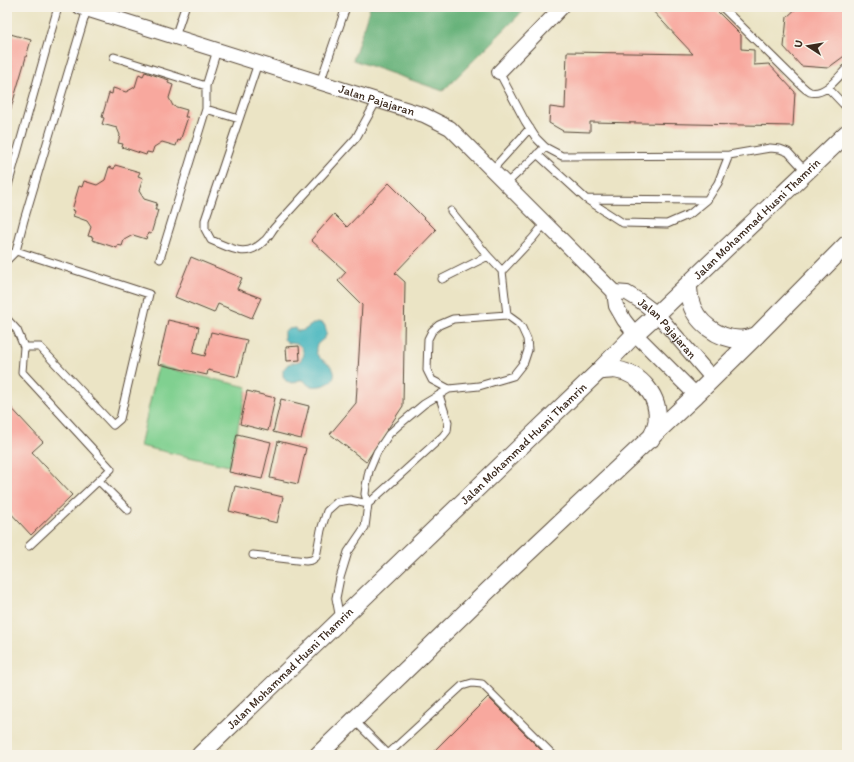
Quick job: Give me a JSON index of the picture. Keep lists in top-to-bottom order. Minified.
{"streets":{"street":["Jalan Pajajaran","Jalan Mohammad Husni Thamrin"]},"crossings":[["Jalan Pajajaran","Jalan Mohammad Husni Thamrin"]],"north":"left"}
